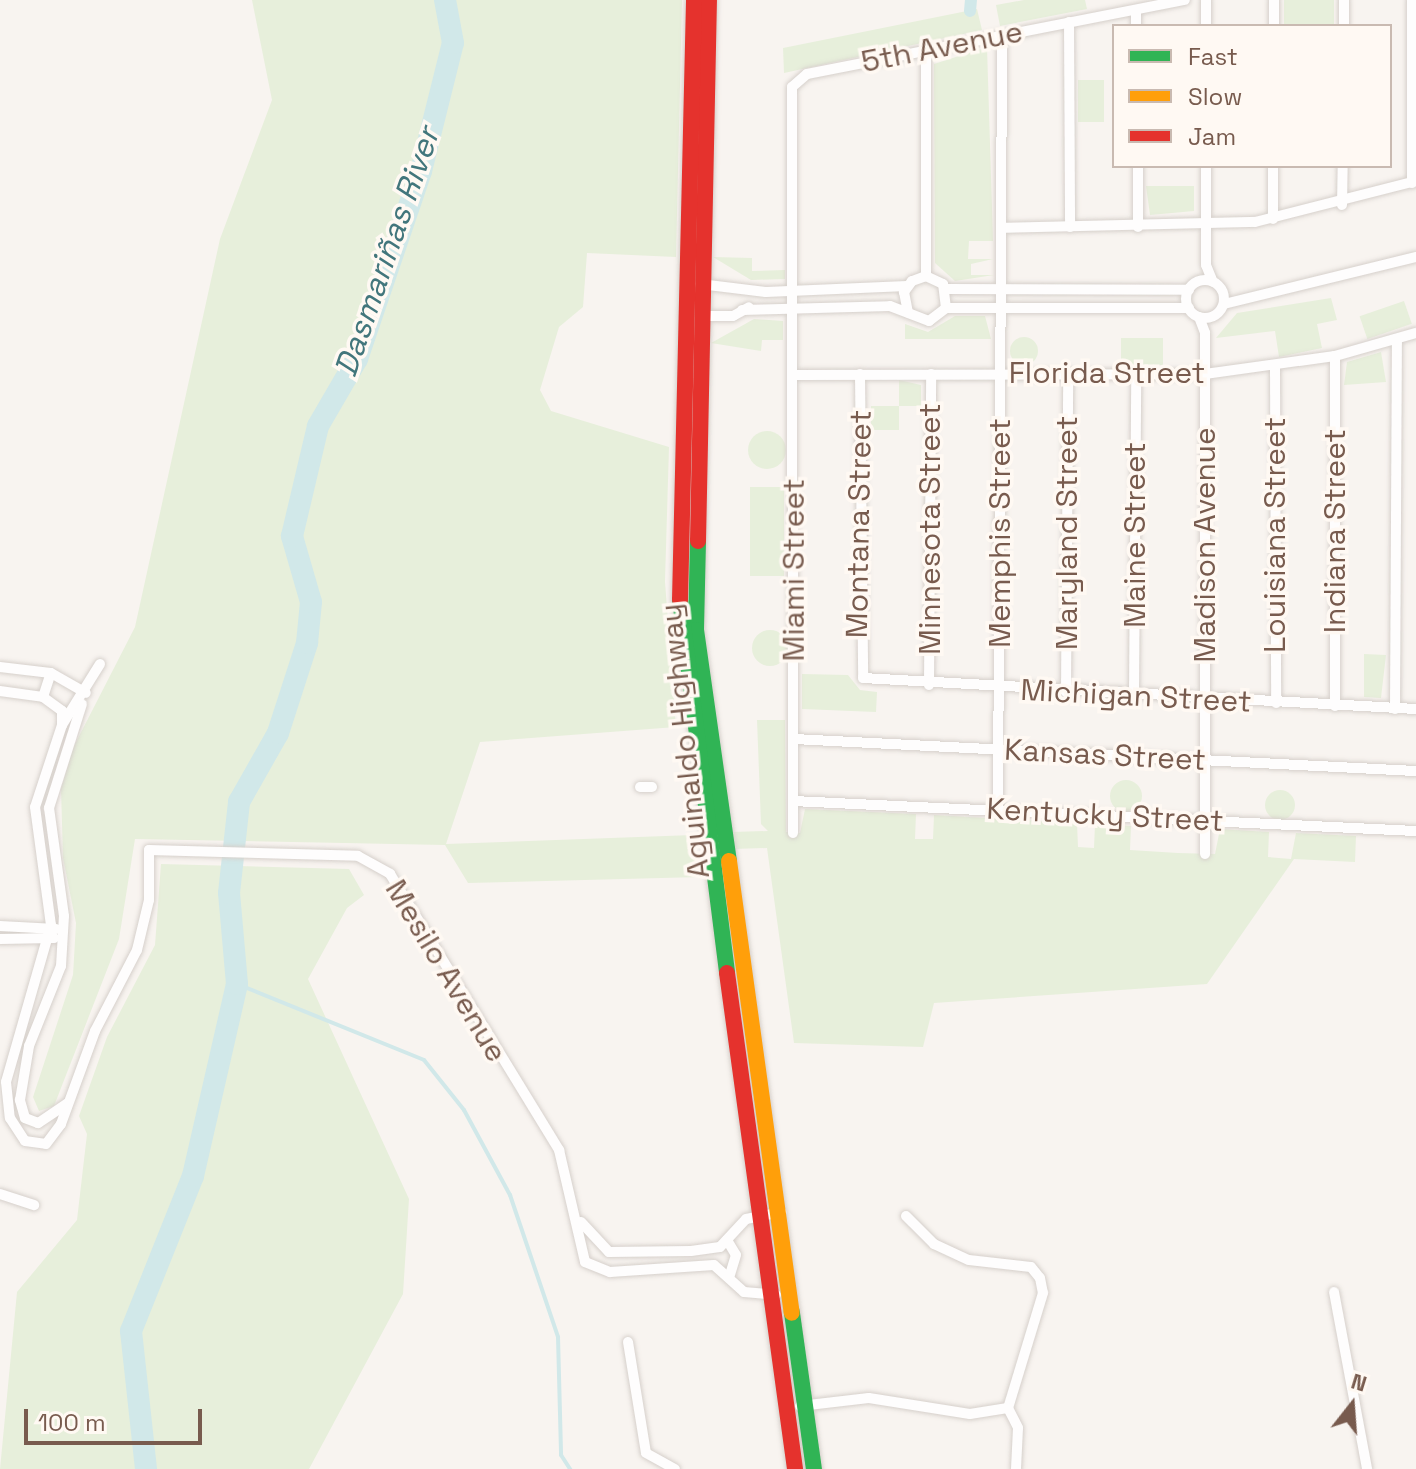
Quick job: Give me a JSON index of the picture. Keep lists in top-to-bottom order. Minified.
{"streets":{"main road":["Aguinaldo Highway"],"street":["5th Avenue","Florida Street","Montana Street","Minnesota Street","Indiana Street","Memphis Street","Maryland Street","Maine Street","Louisiana Street","Madison Avenue","Miami Street","Michigan Street","Kansas Street","Kentucky Street","Mesilo Avenue"]},"crossings":[["5th Avenue","Memphis Street"],["5th Avenue","Miami Street"],["Florida Street","Montana Street"],["Florida Street","Minnesota Street"],["Florida Street","Indiana Street"],["Florida Street","Memphis Street"],["Florida Street","Maryland Street"],["Florida Street","Maine Street"],["Florida Street","Louisiana Street"],["Florida Street","Madison Avenue"],["Florida Street","Miami Street"],["Montana Street","Michigan Street"],["Minnesota Street","Michigan Street"],["Indiana Street","Michigan Street"],["Memphis Street","Michigan Street"],["Memphis Street","Kansas Street"],["Memphis Street","Kentucky Street"],["Maryland Street","Michigan Street"],["Maine Street","Michigan Street"],["Louisiana Street","Michigan Street"],["Madison Avenue","Michigan Street"],["Madison Avenue","Kansas Street"],["Madison Avenue","Kentucky Street"],["Miami Street","Kansas Street"],["Miami Street","Kentucky Street"],["Aguinaldo Highway","Mesilo Avenue"]],"water":["Dasmariñas River"],"legend":["Fast","Slow","Jam"],"scale_bar":"100 m","north":"top"}
